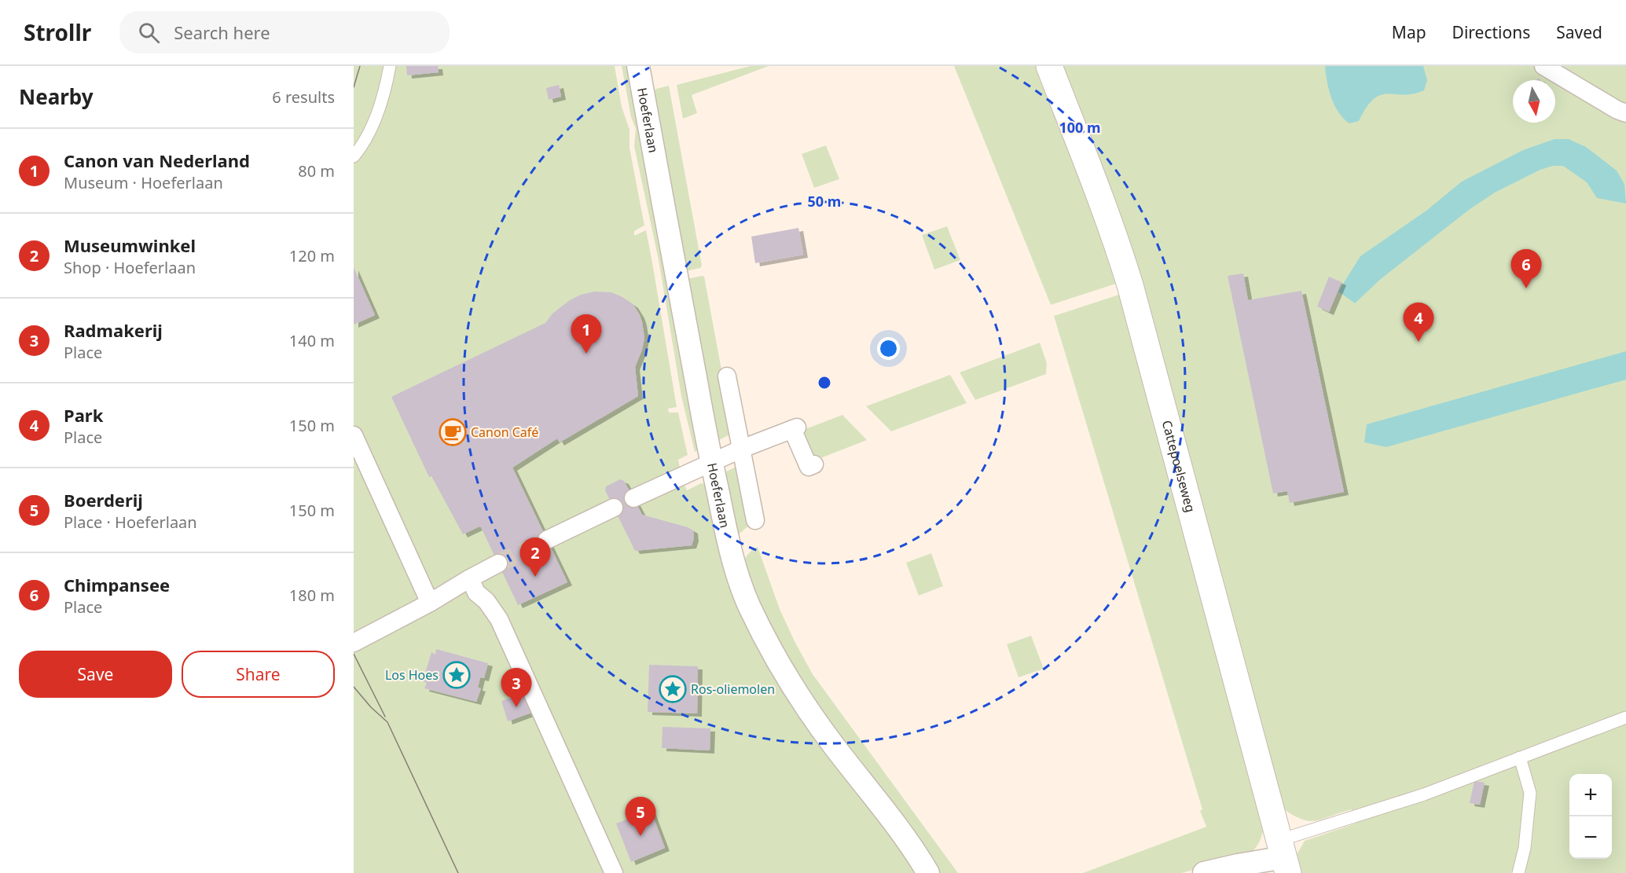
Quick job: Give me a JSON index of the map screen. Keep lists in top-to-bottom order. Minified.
{"streets":{"street":["Hoeferlaan","Cattepoelseweg"]},"places":{"cafe":["Canon Café"],"place":["Los Hoes","Ros-oliemolen"]},"north":"bottom","page":{"header":"Strollr","search":"Search here","nav":["Map","Directions","Saved"],"heading":["Nearby","6 results"],"list":[{"mark":"1","name":"Canon van Nederland","note":"Museum · Hoeferlaan","value":"80 m"},{"mark":"2","name":"Museumwinkel","note":"Shop · Hoeferlaan","value":"120 m"},{"mark":"3","name":"Radmakerij","note":"Place","value":"140 m"},{"mark":"4","name":"Park","note":"Place","value":"150 m"},{"mark":"5","name":"Boerderij","note":"Place · Hoeferlaan","value":"150 m"},{"mark":"6","name":"Chimpansee","note":"Place","value":"180 m"}],"pins":["6","4","1","2","3","5"],"buttons":["Save","Share"],"map_buttons":["+","−"]},"rings":["100 m","50 m"]}
